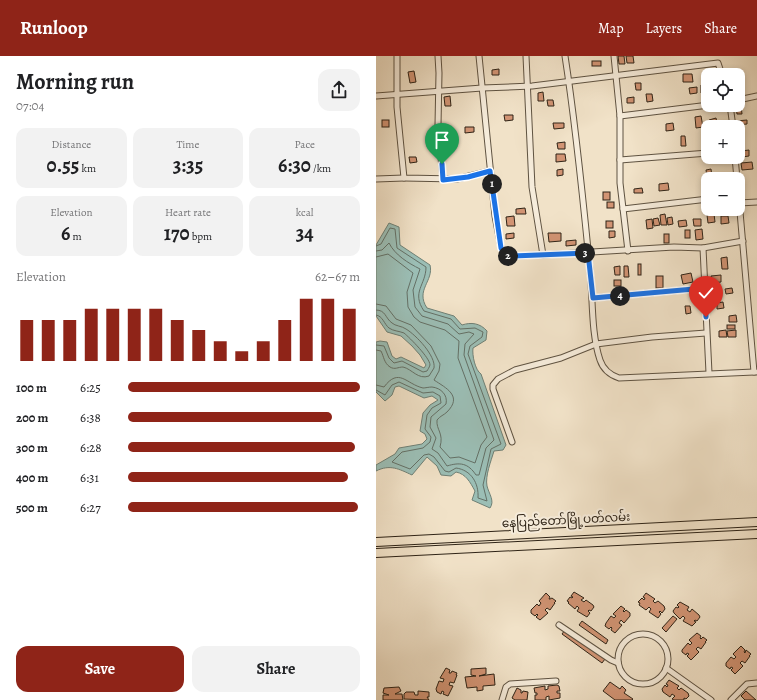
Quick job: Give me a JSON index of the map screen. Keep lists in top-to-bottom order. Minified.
{"streets":{"main road":["နေပြည်တော်မြို့ပတ်လမ်း"]},"page":{"header":"Runloop","nav":["Map","Layers","Share"],"heading":["Morning run","07:04"],"map_buttons":["+","−"],"stats":[["Distance","0.55 km"],["Time","3:35"],["Pace","6:30 /km"],["Elevation","6 m"],["Heart rate","170 bpm"],["kcal","34"]],"pins":["1","3","2","4"],"chart":["Elevation","62–67 m"],"list":[{"name":"100 m","note":"6:25"},{"name":"200 m","note":"6:38"},{"name":"300 m","note":"6:28"},{"name":"400 m","note":"6:31"},{"name":"500 m","note":"6:27"}],"buttons":["Save","Share"]}}
